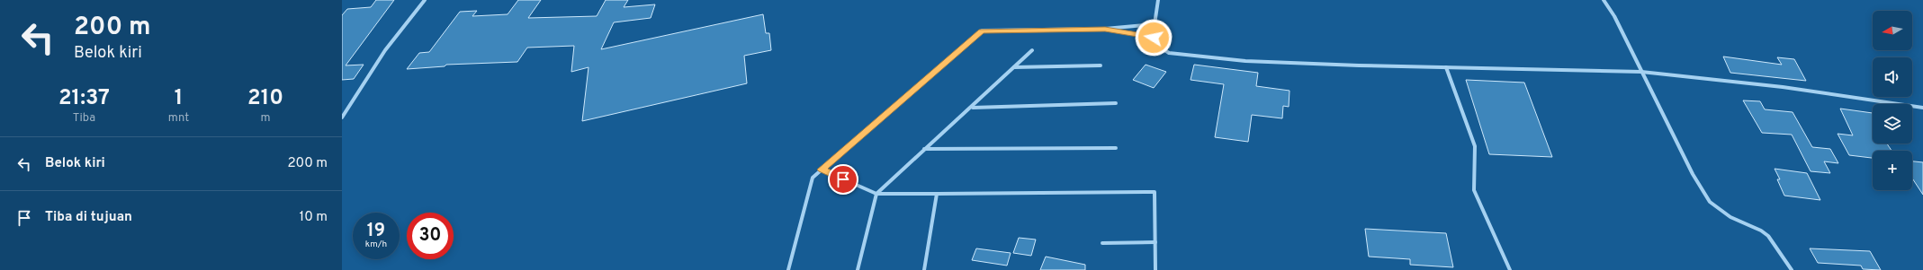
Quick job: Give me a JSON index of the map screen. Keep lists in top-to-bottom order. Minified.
{"north":"left","page":{"turn":["200 m","Belok kiri"],"map_buttons":"+","eta":["21:37","Tiba","1","mnt","210","m"],"list":[{"name":"Belok kiri","value":"200 m"},{"name":"Tiba di tujuan","value":"10 m"}],"speed":"19 km/h","limit":"30"}}
